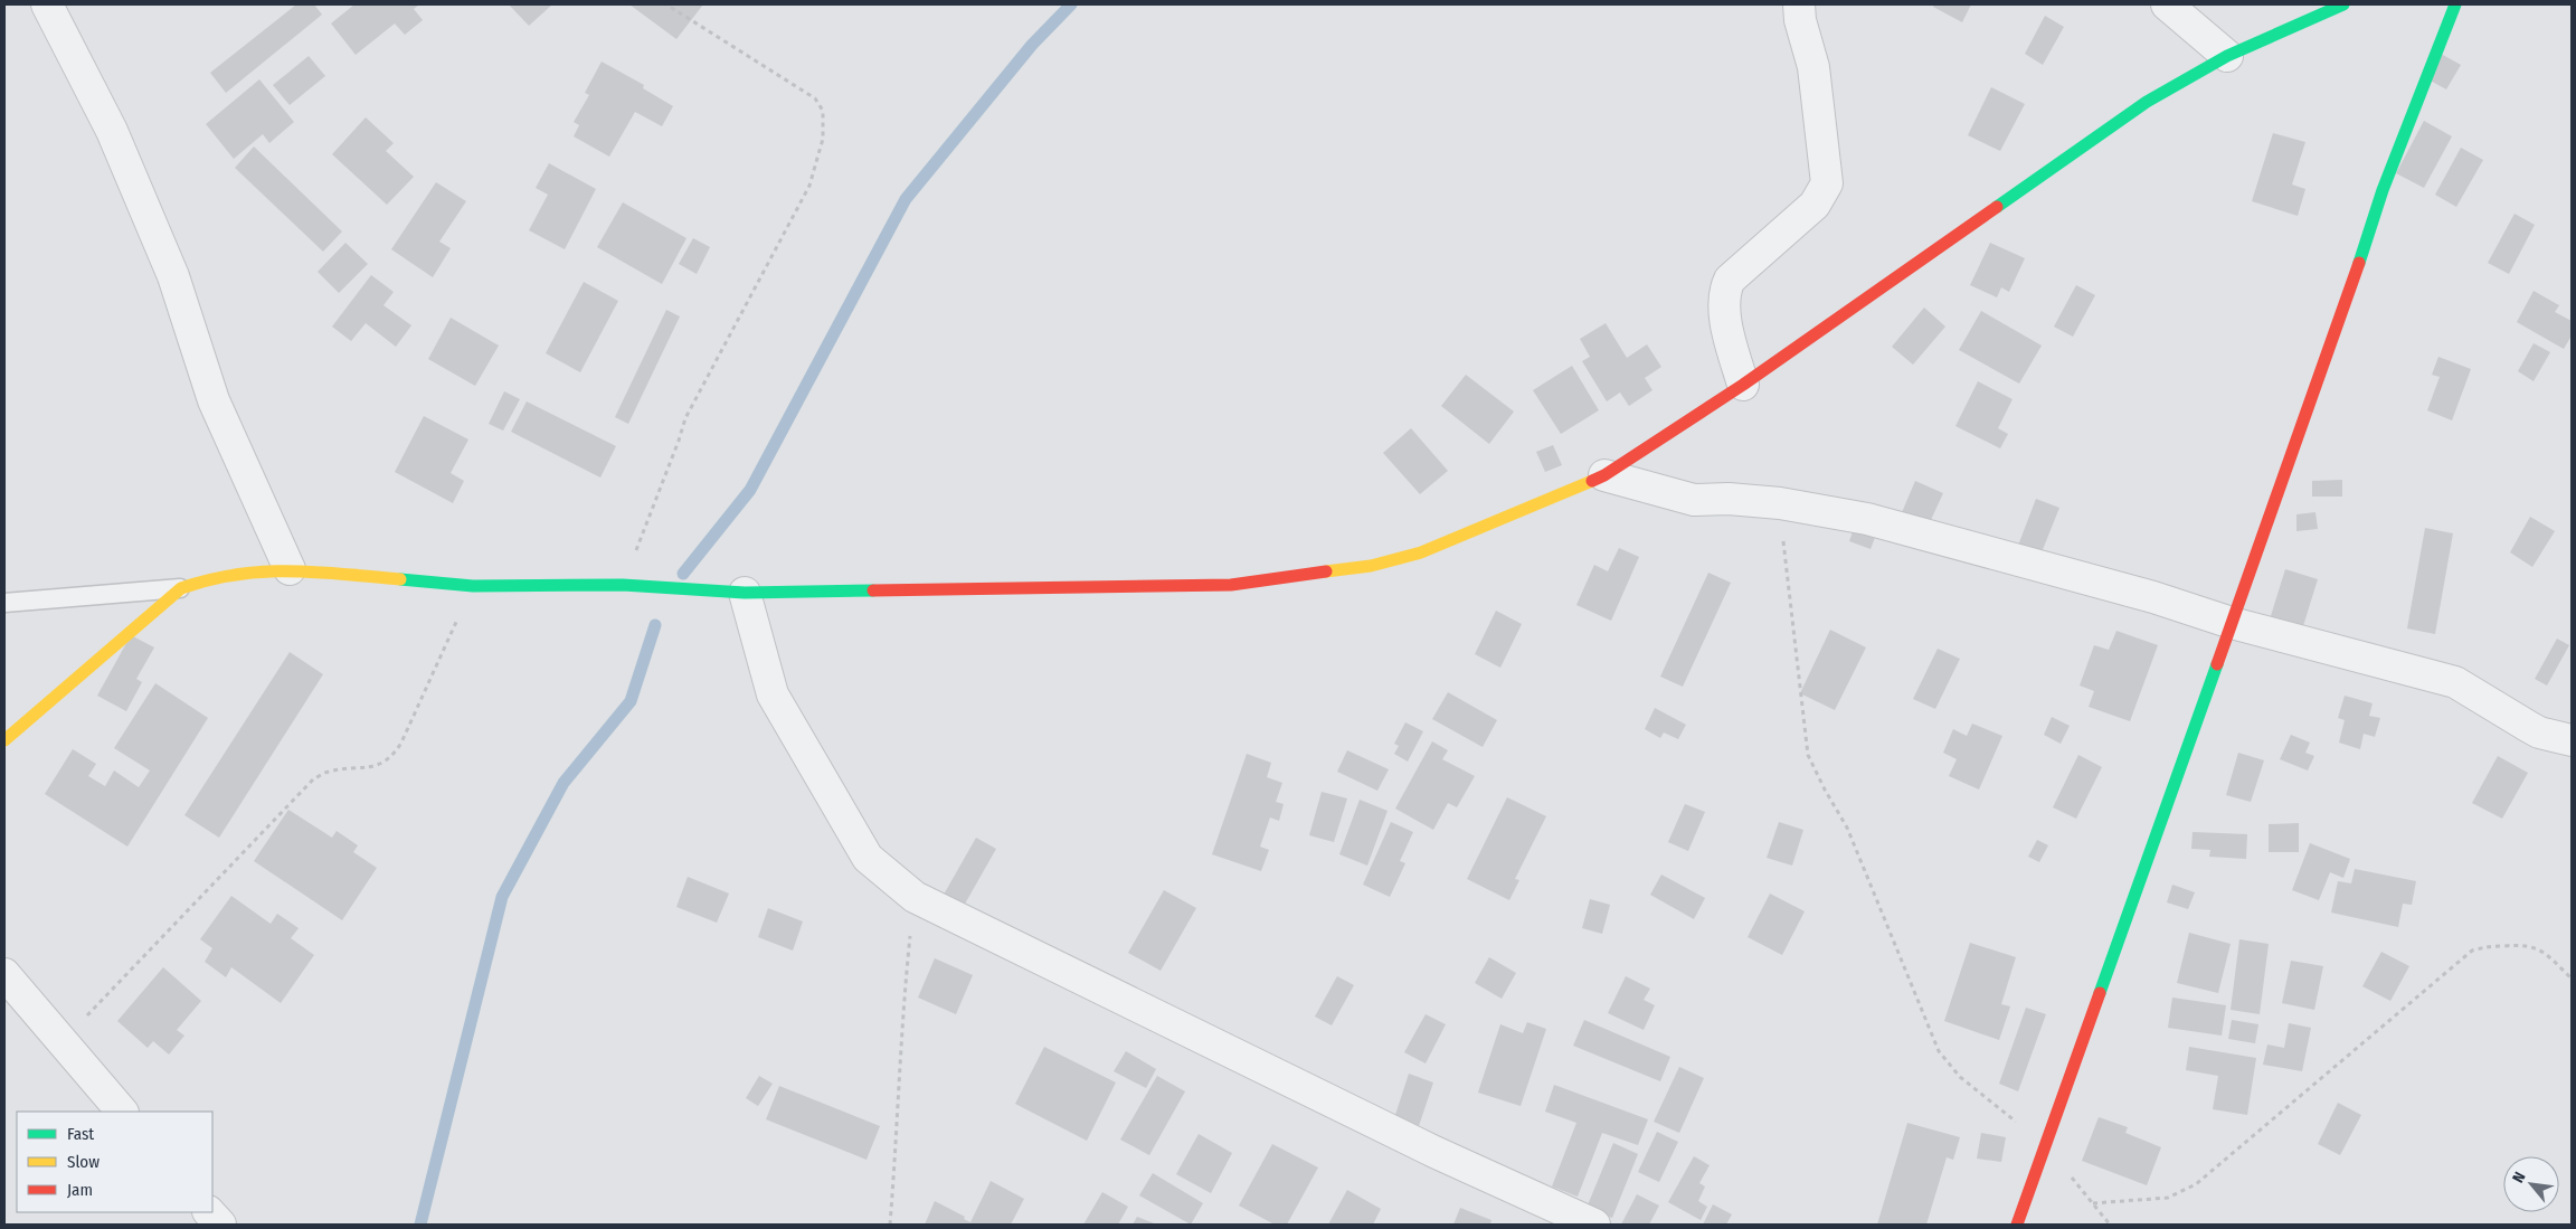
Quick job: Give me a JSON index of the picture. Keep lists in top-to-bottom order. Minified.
{"legend":["Fast","Slow","Jam"],"north":"top left"}
